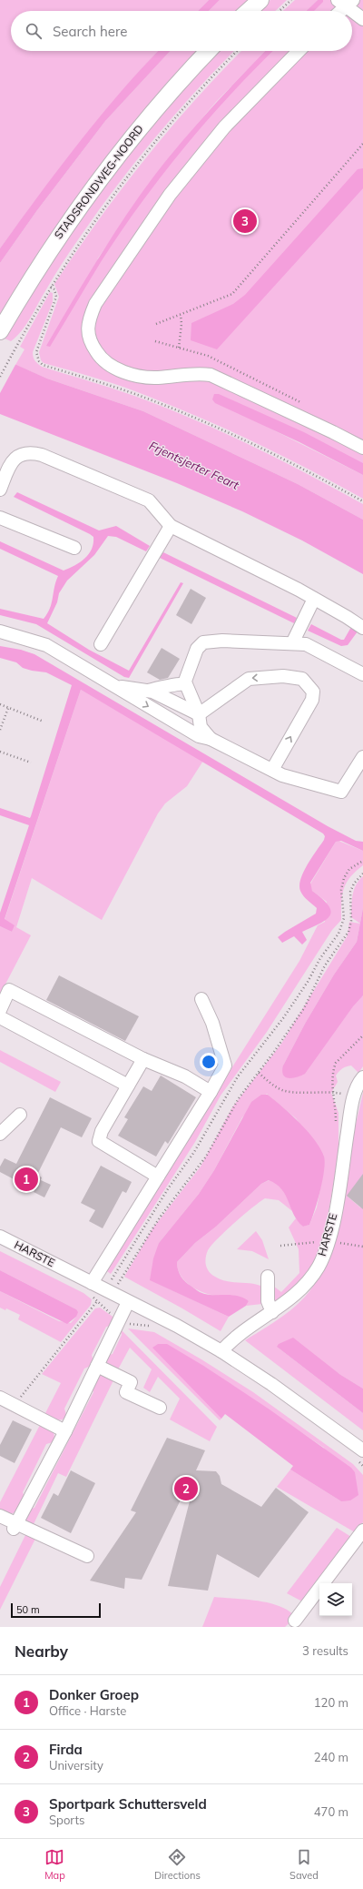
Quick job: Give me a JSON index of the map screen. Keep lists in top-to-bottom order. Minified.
{"streets":{"main road":["STADSRONDWEG-NOORD"],"street":["HARSTE"]},"water":["Frjentsjerter Feart"],"scale_bar":"50 m","page":{"search":"Search here","pins":["3","1","2"],"scale":"50 m","heading":["Nearby","3 results"],"list":[{"mark":"1","name":"Donker Groep","note":"Office · Harste","value":"120 m"},{"mark":"2","name":"Firda","note":"University","value":"240 m"},{"mark":"3","name":"Sportpark Schuttersveld","note":"Sports","value":"470 m"}],"nav":["Map","Directions","Saved"]}}
